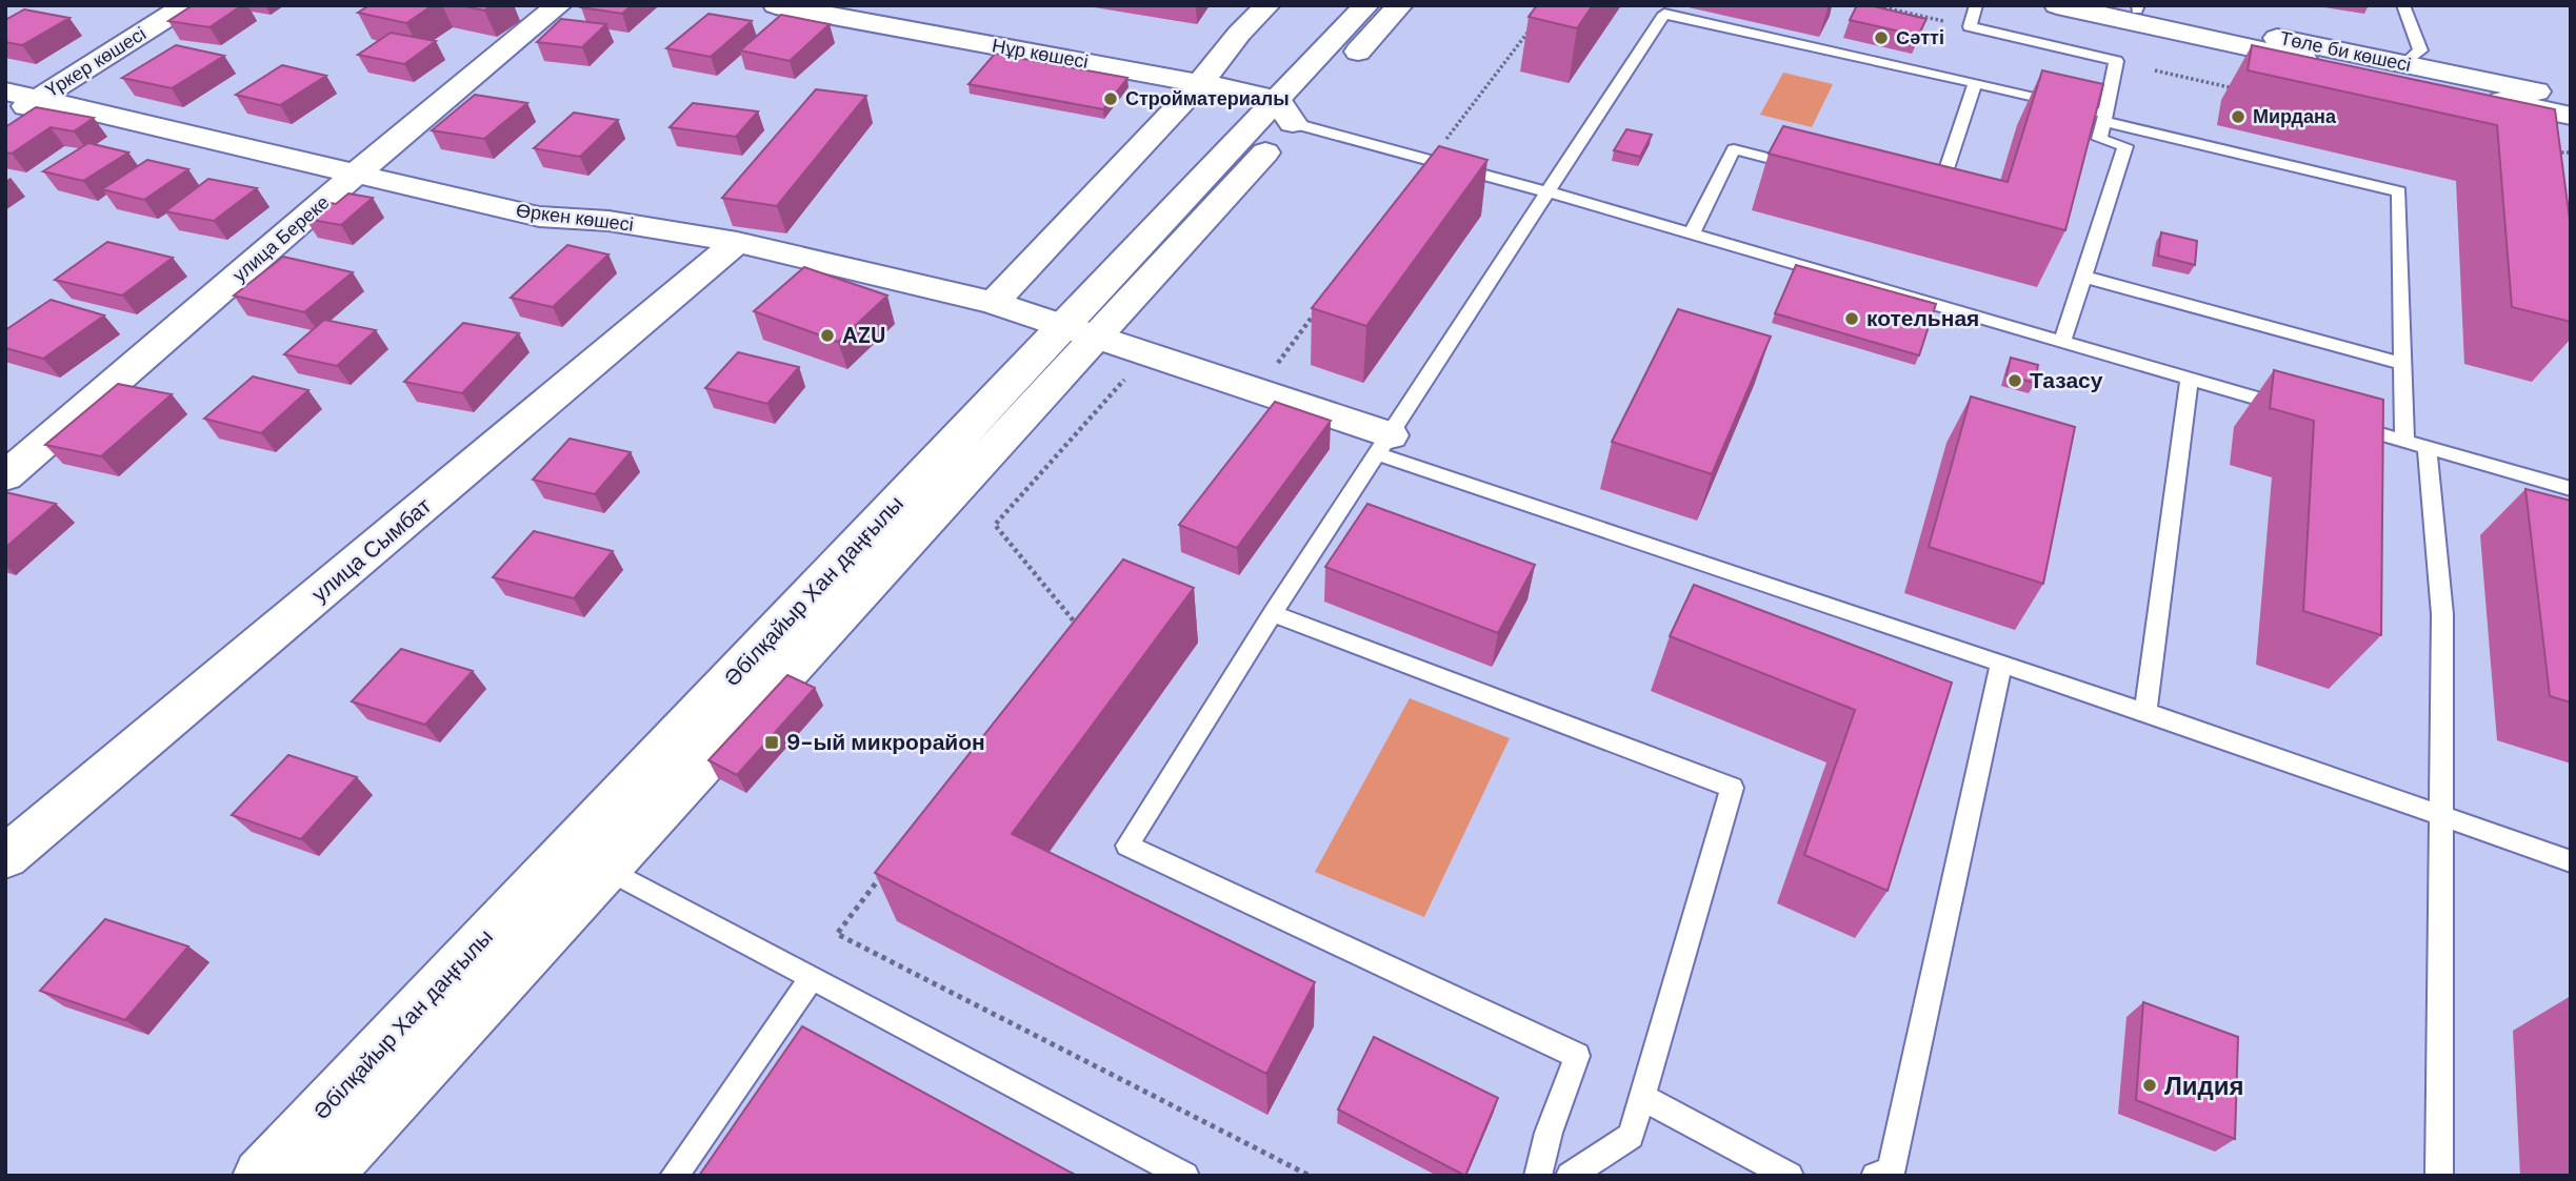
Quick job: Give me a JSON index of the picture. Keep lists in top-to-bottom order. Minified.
{"streets":{"street":["Төле би көшесі","Нұр көшесі","Үркер көшесі","Өркен көшесі","улица Береке","улица Сымбат","Әбілқайыр Хан даңғылы"]},"crossings":[["Нұр көшесі","Әбілқайыр Хан даңғылы"],["Үркер көшесі","Өркен көшесі"],["Өркен көшесі","улица Береке"],["Өркен көшесі","улица Сымбат"],["Өркен көшесі","Әбілқайыр Хан даңғылы"]],"places":{"other":["Cәтті","Стройматериалы","Мирдана","котельная","AZU","Тазасу","Лидия"],"transit":["9-ый микрорайон"]}}
